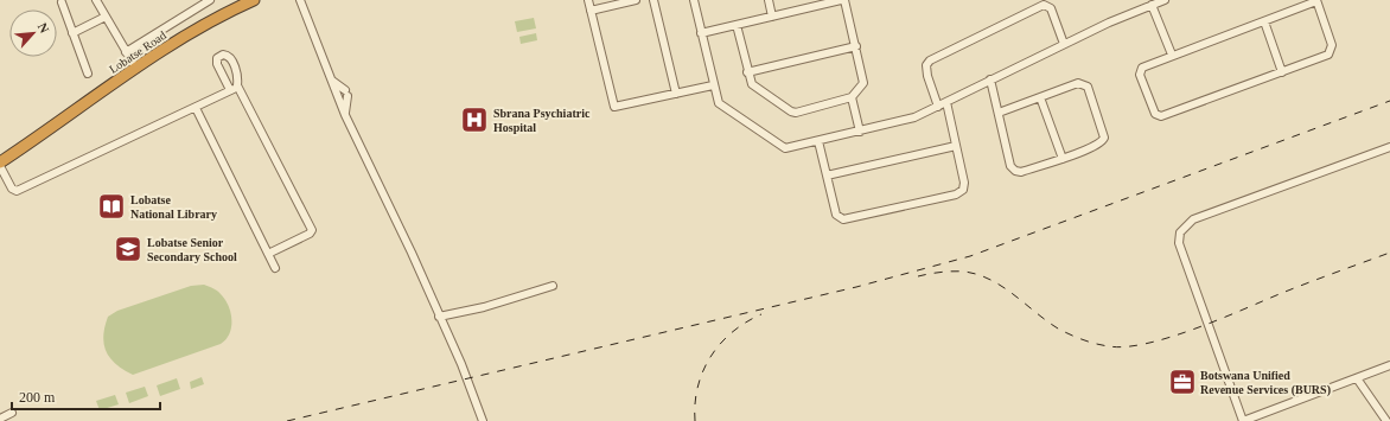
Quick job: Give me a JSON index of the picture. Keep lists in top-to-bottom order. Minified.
{"streets":{"highway":["Lobatse Road"]},"places":{"hospital":["Sbrana Psychiatric Hospital"],"library":["Lobatse National Library"],"school or university":["Lobatse Senior Secondary School"],"office":["Botswana Unified Revenue Services (BURS)"]},"scale_bar":"200 m","north":"top right"}
